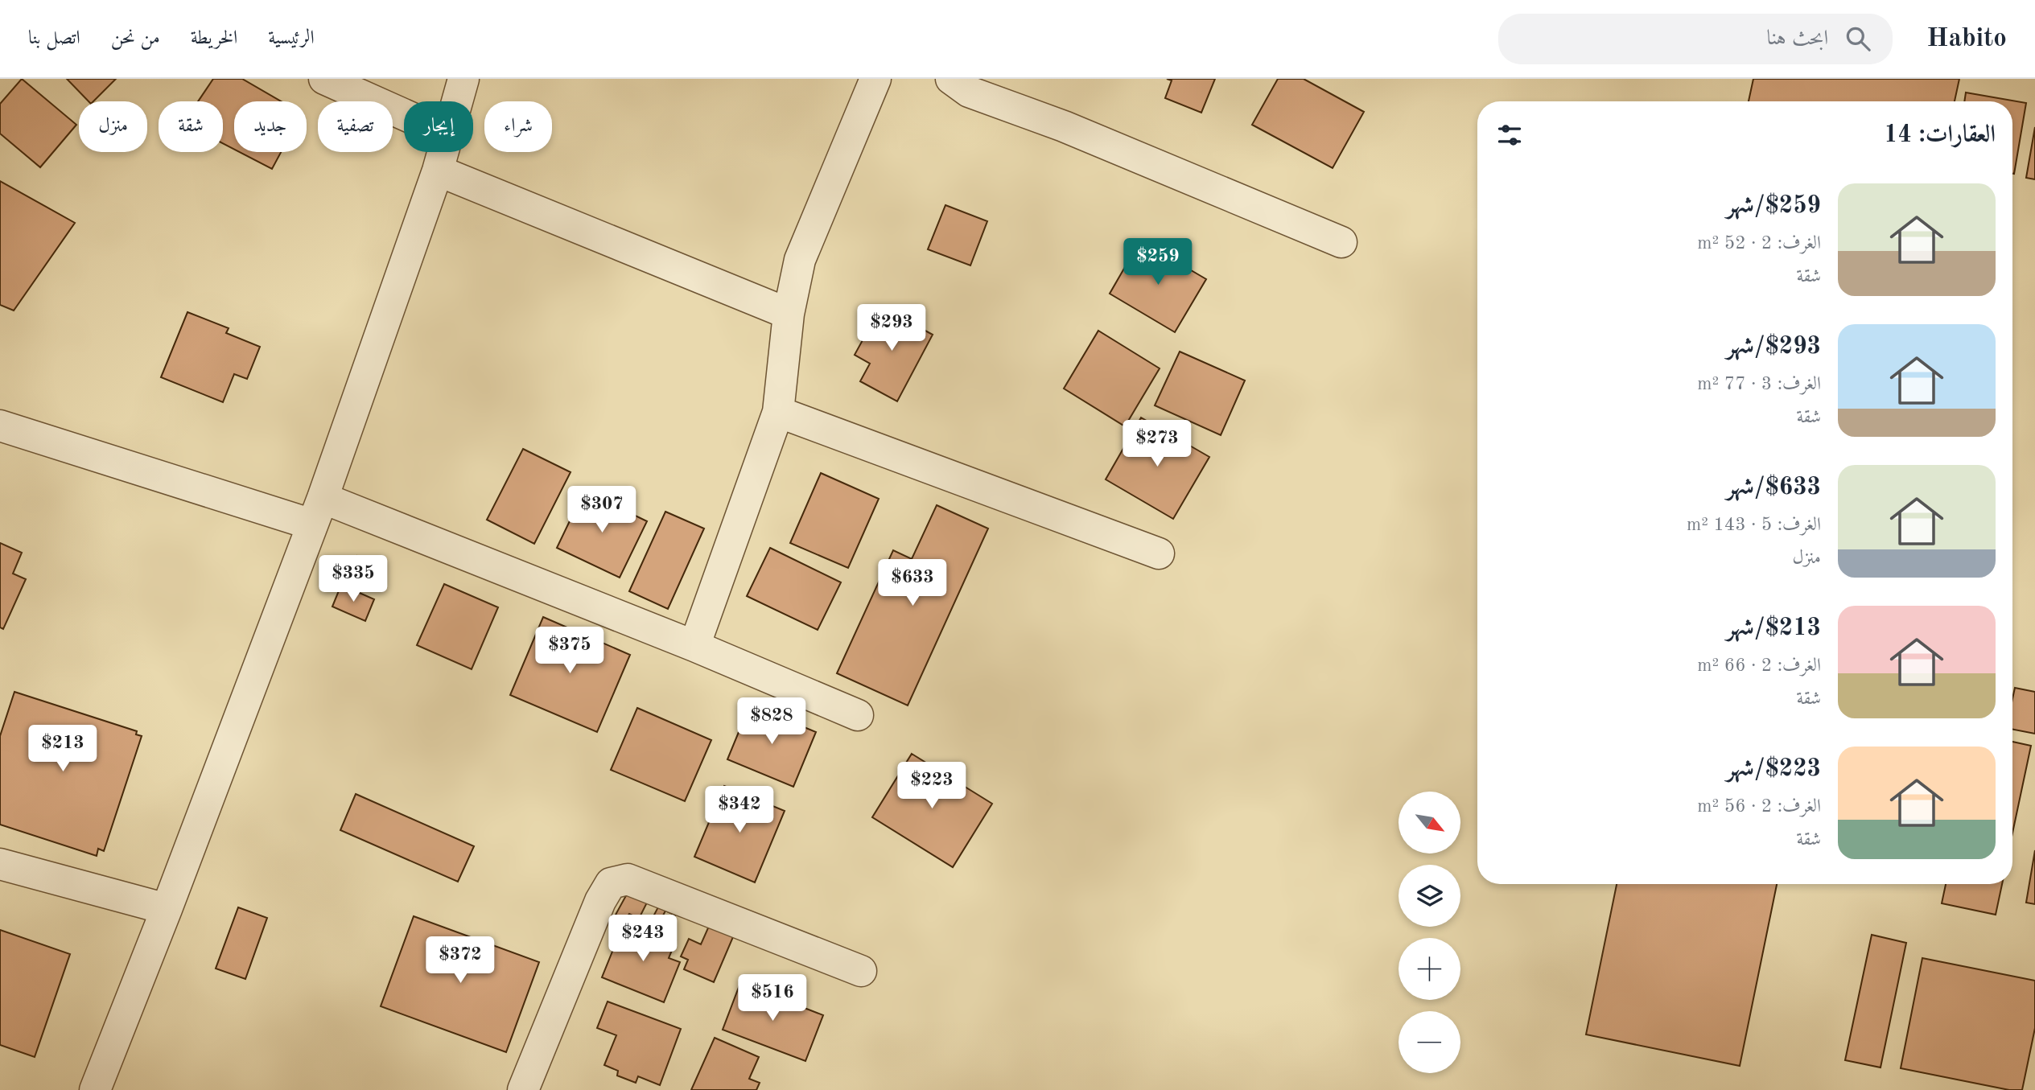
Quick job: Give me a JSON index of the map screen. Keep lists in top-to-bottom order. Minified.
{"north":"bottom right","page":{"header":"Habito","search":"ابحث هنا","nav":["الرئيسية","الخريطة","من نحن","اتصل بنا"],"chip":["شراء","إيجار","تصفية","جديد","شقة","منزل"],"heading":"العقارات: 14","list":[{"name":"$259/شهر","note":"الغرف: 2 · 52 m² · شقة"},{"name":"$293/شهر","note":"الغرف: 3 · 77 m² · شقة"},{"name":"$633/شهر","note":"الغرف: 5 · 143 m² · منزل"},{"name":"$213/شهر","note":"الغرف: 2 · 66 m² · شقة"},{"name":"$223/شهر","note":"الغرف: 2 · 56 m² · شقة"}],"price":["$259","$293","$273","$307","$335","$633","$375","$828","$213","$223","$342","$243","$372","$516"],"map_buttons":["+","−"]}}
